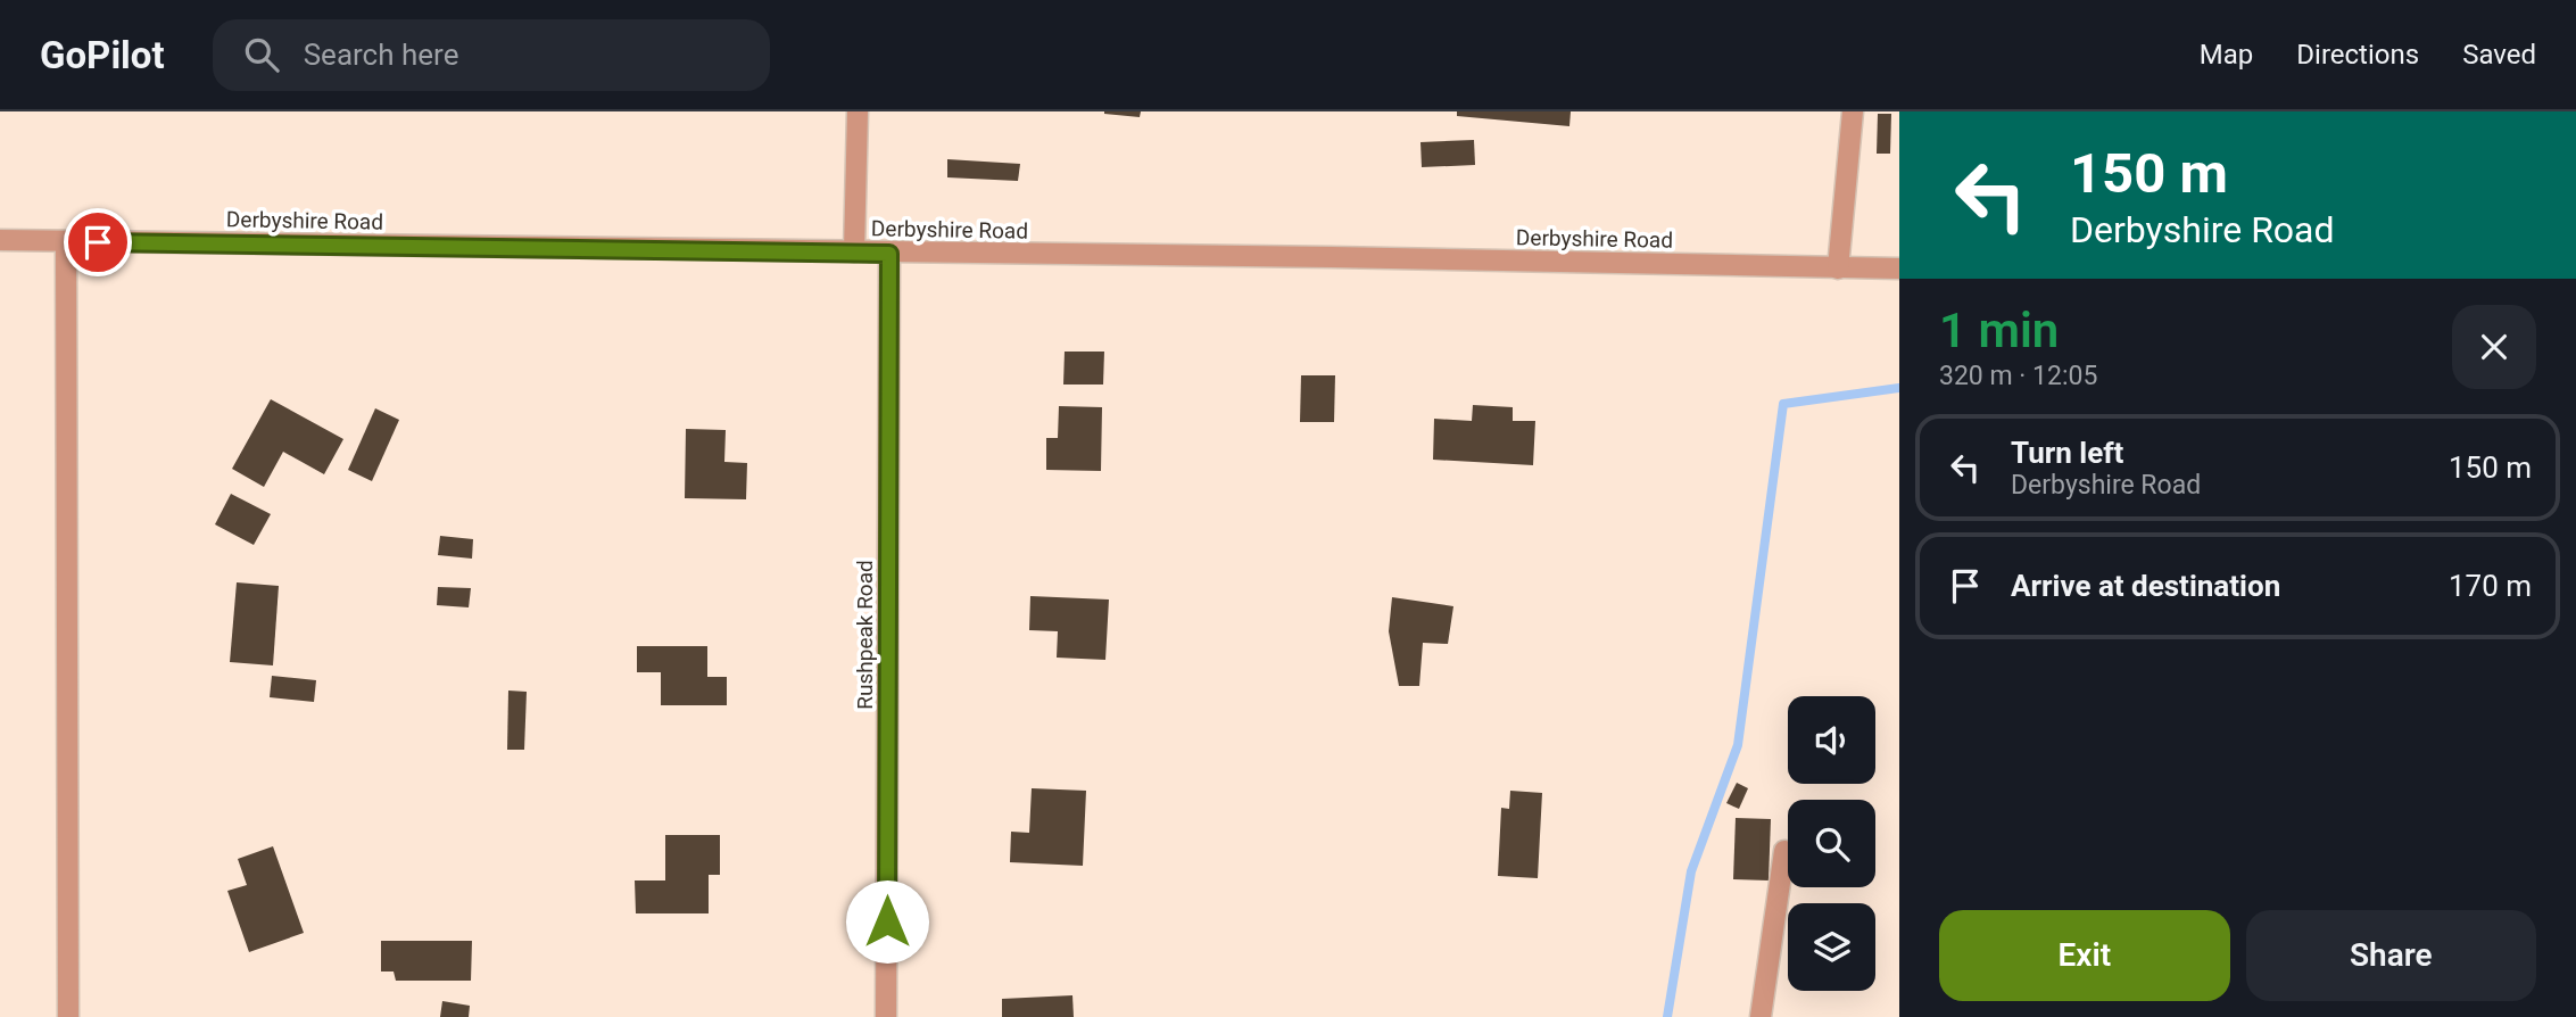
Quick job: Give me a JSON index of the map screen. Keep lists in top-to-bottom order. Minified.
{"streets":{"street":["Derbyshire Road","Rushpeak Road"]},"crossings":[["Derbyshire Road","Rushpeak Road"]],"page":{"header":"GoPilot","search":"Search here","nav":["Map","Directions","Saved"],"turn":["150 m","Derbyshire Road"],"heading":["1 min","320 m · 12:05"],"list":[{"name":"Turn left","note":"Derbyshire Road","value":"150 m"},{"name":"Arrive at destination","value":"170 m"}],"buttons":["Exit","Share"]}}
